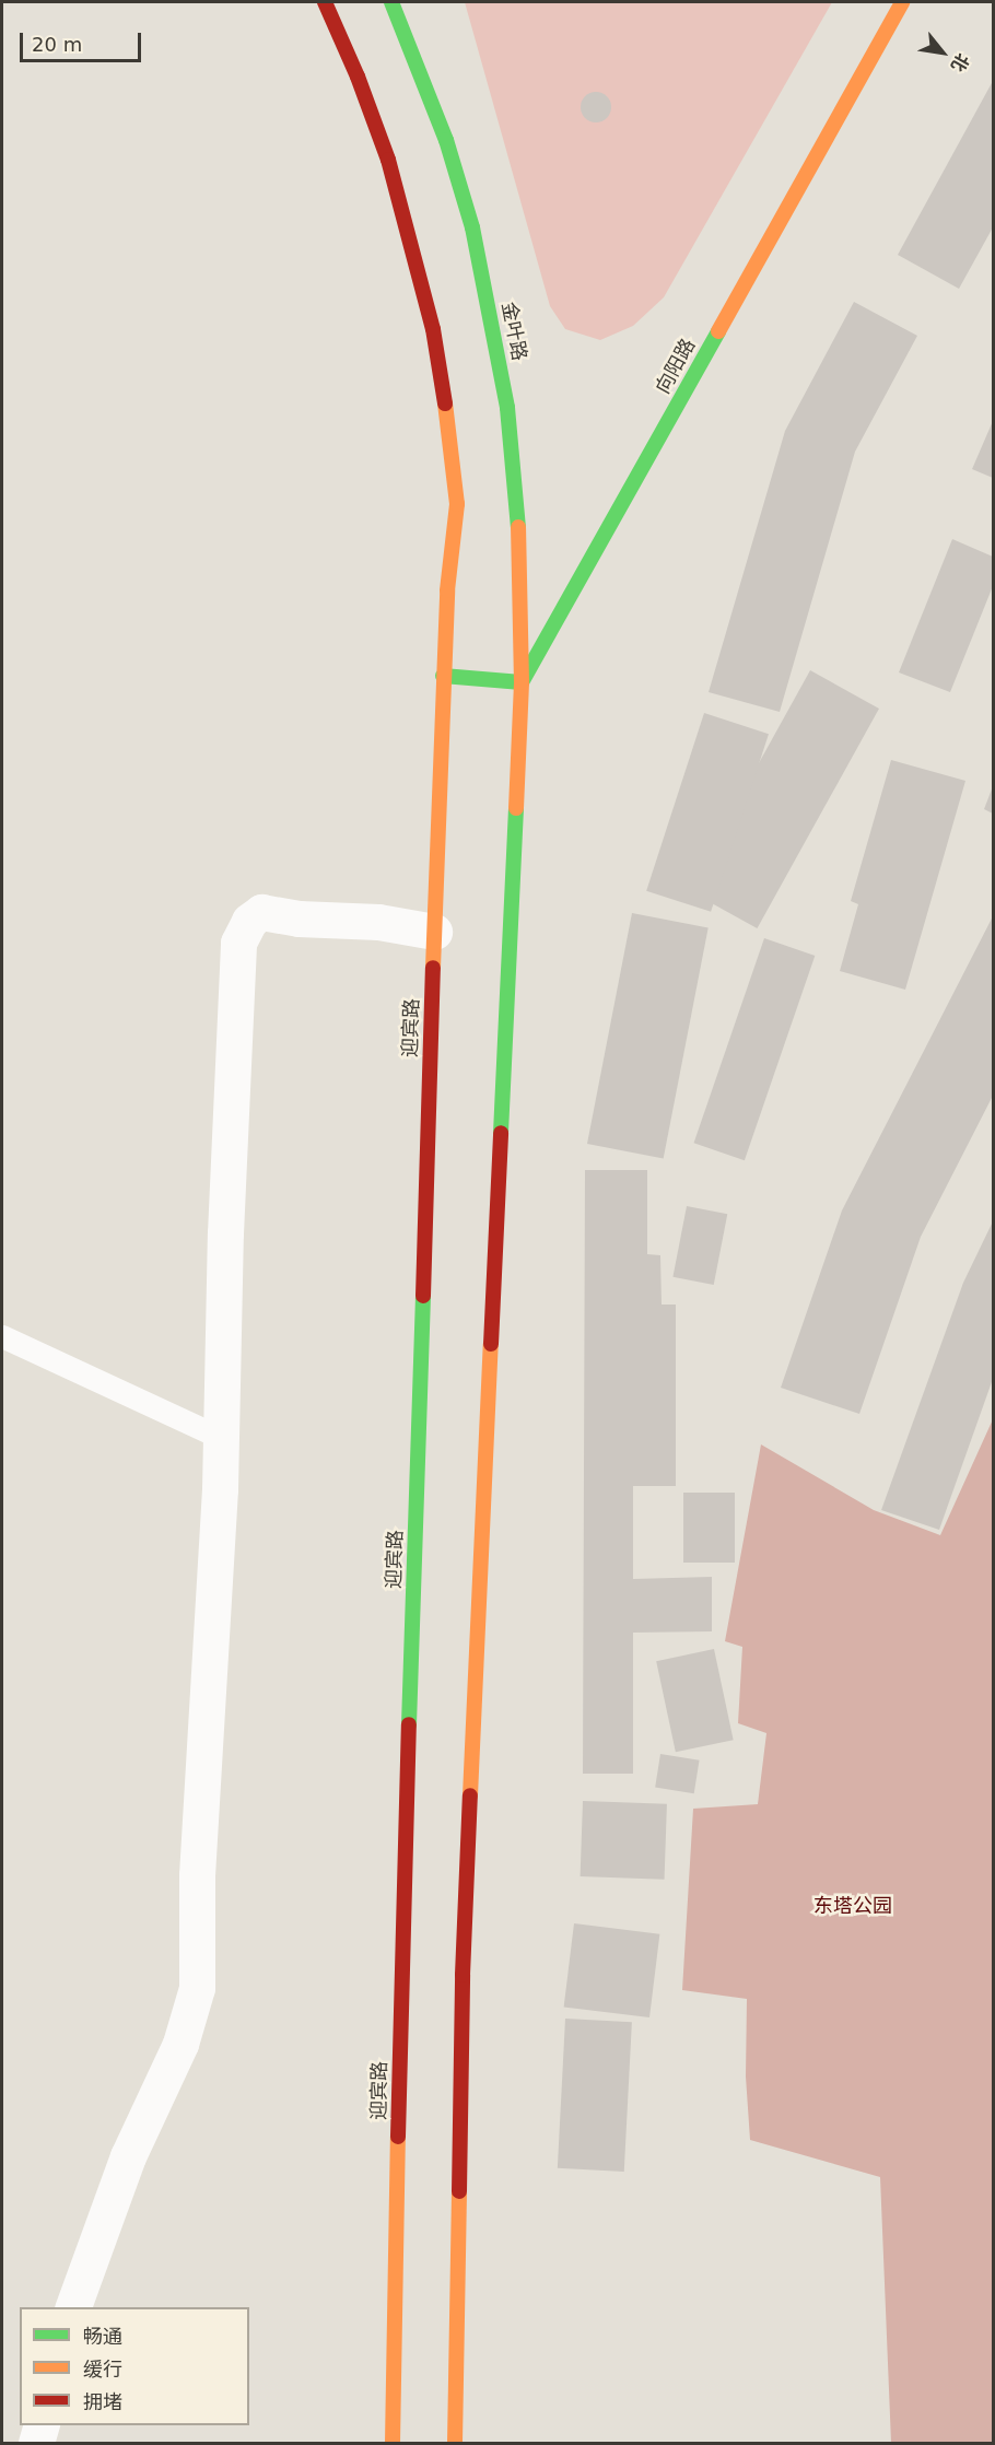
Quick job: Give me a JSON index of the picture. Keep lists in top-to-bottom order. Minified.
{"streets":{"main road":["金叶路","向阳路","迎宾路"]},"crossings":[["金叶路","向阳路"]],"parks":["东塔公园"],"legend":["畅通","缓行","拥堵"],"scale_bar":"20 m","north":"bottom right"}
